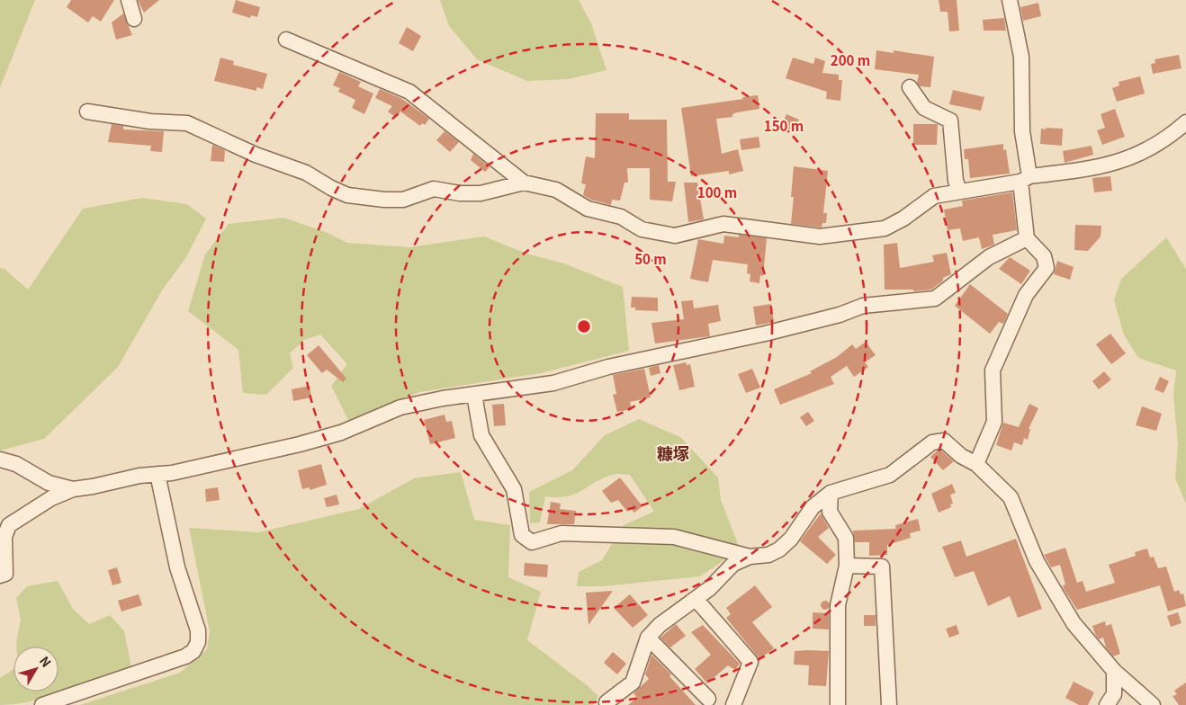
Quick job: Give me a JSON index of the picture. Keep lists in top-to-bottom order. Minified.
{"districts":["糠塚"],"north":"top right","rings":["200 m","150 m","100 m","50 m"]}
